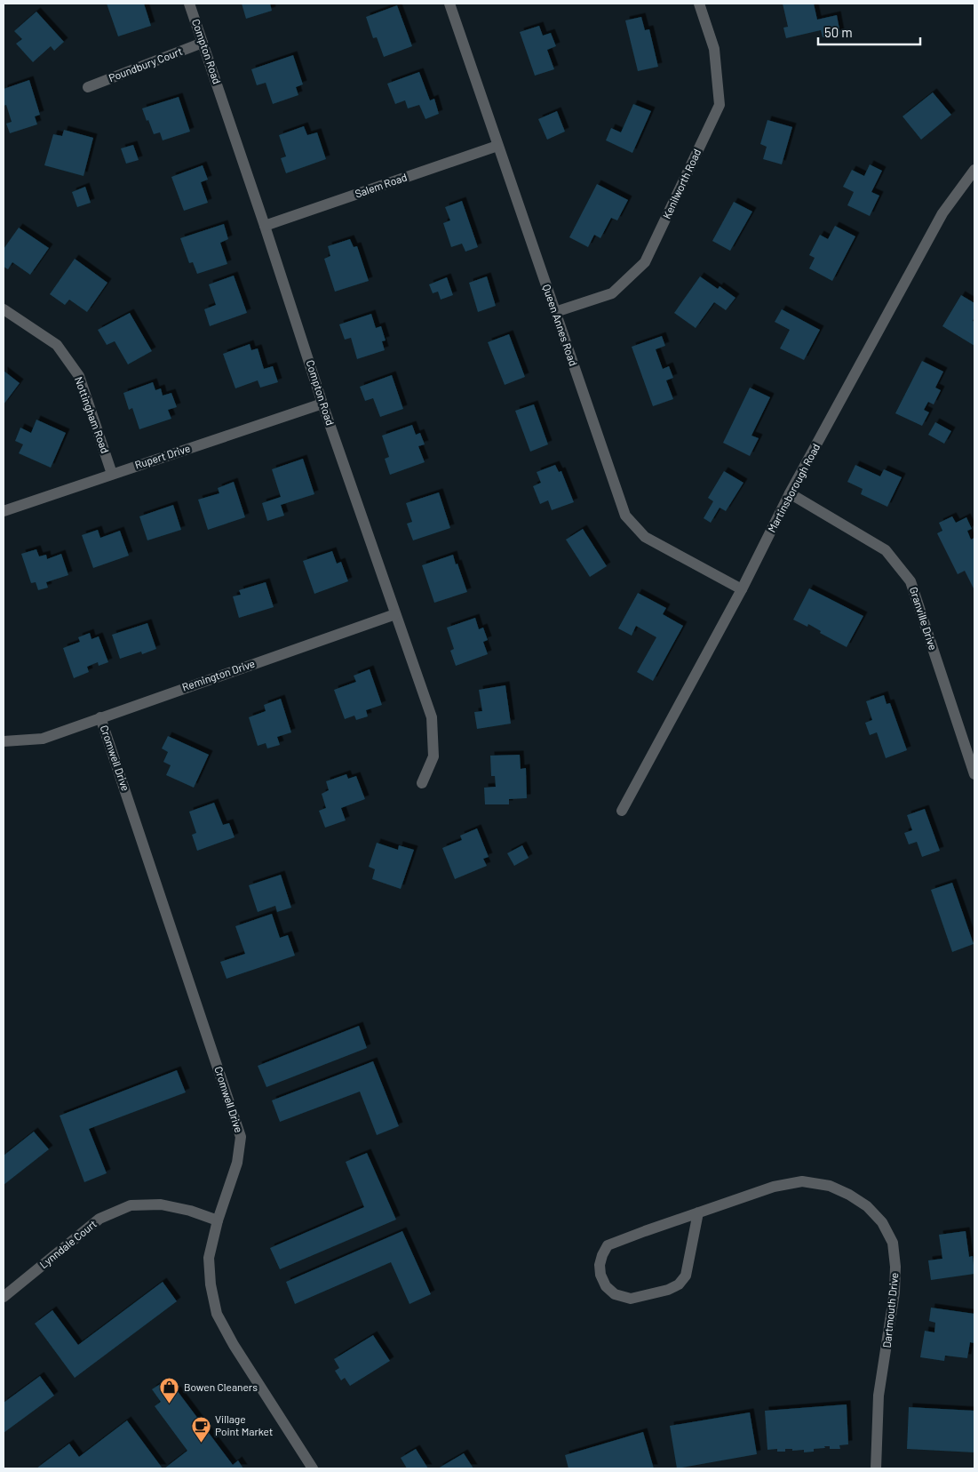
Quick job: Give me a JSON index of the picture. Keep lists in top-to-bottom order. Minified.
{"streets":{"street":["Compton Road","Poundbury Court","Kenilworth Road","Salem Road","Queen Annes Road","Nottingham Road","Rupert Drive","Martinsborough Road","Granville Drive","Remington Drive","Cromwell Drive","Lynndale Court","Dartmouth Drive"]},"crossings":[["Compton Road","Poundbury Court"],["Compton Road","Salem Road"],["Compton Road","Rupert Drive"],["Compton Road","Remington Drive"],["Kenilworth Road","Queen Annes Road"],["Salem Road","Queen Annes Road"],["Queen Annes Road","Martinsborough Road"],["Nottingham Road","Rupert Drive"],["Martinsborough Road","Granville Drive"],["Remington Drive","Cromwell Drive"],["Cromwell Drive","Lynndale Court"]],"places":{"shop":["Bowen Cleaners"],"cafe":["Village Point Market"]},"scale_bar":"50 m"}
